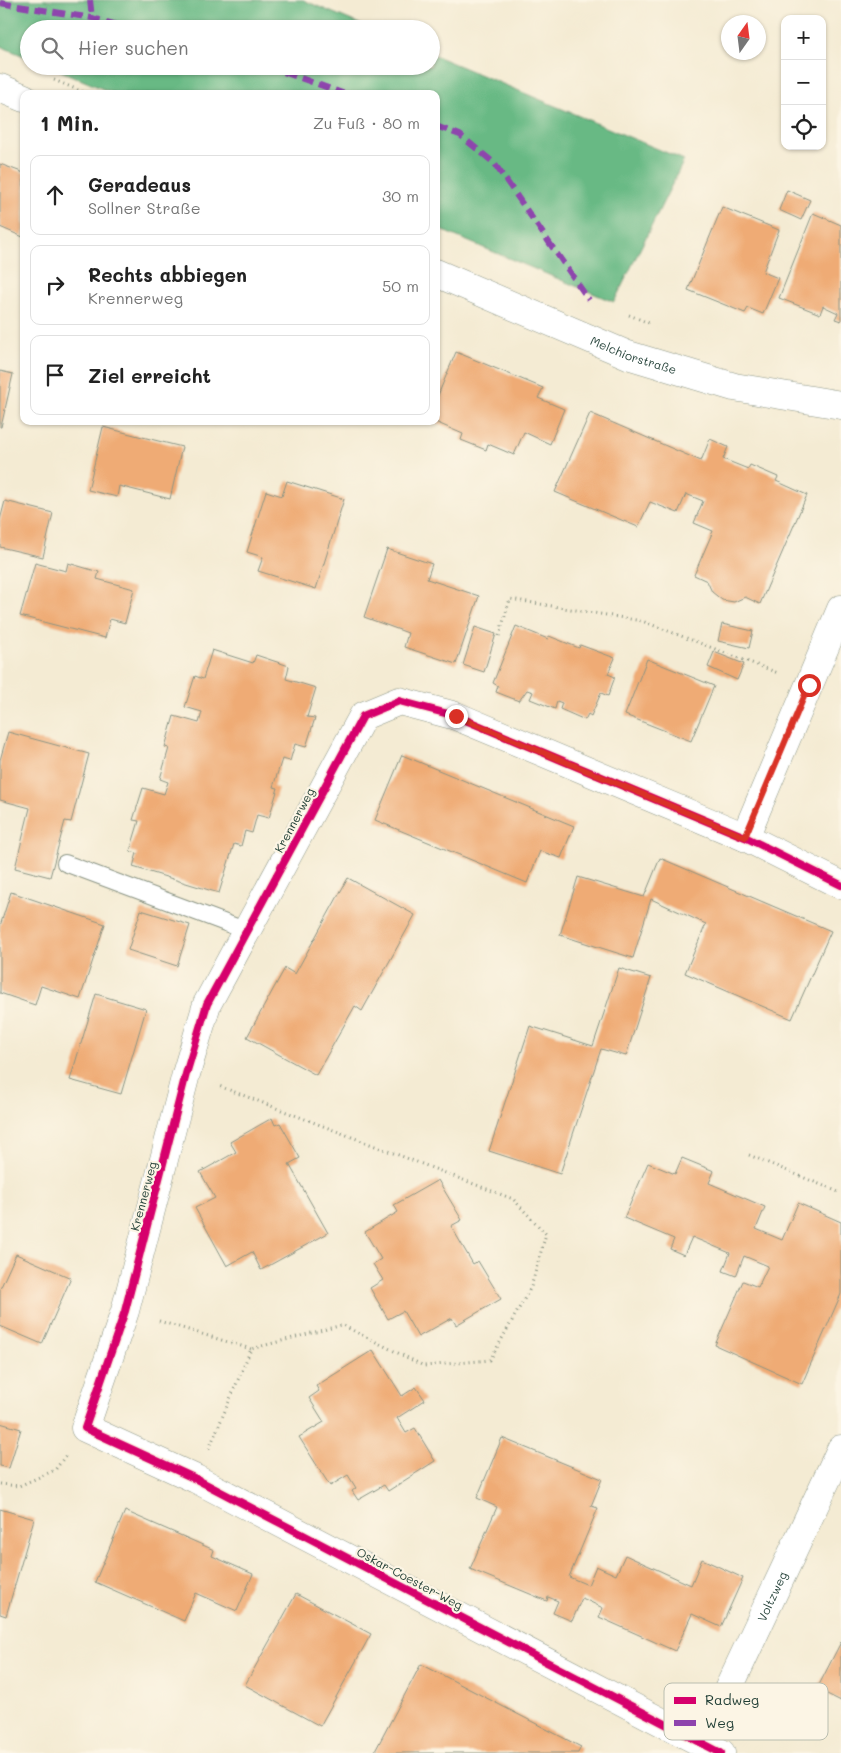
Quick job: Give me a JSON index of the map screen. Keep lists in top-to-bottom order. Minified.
{"streets":{"street":["Melchiorstraße","Krennerweg","Oskar-Coester-Weg","Voltzweg"]},"crossings":[["Krennerweg","Oskar-Coester-Weg"]],"legend":["Radweg","Weg"],"north":"top","page":{"map_buttons":["+","−"],"search":"Hier suchen","heading":["1 Min.","Zu Fuß · 80 m"],"list":[["Geradeaus","Sollner Straße","30 m"],["Rechts abbiegen","Krennerweg","50 m"],"Ziel erreicht"]}}
